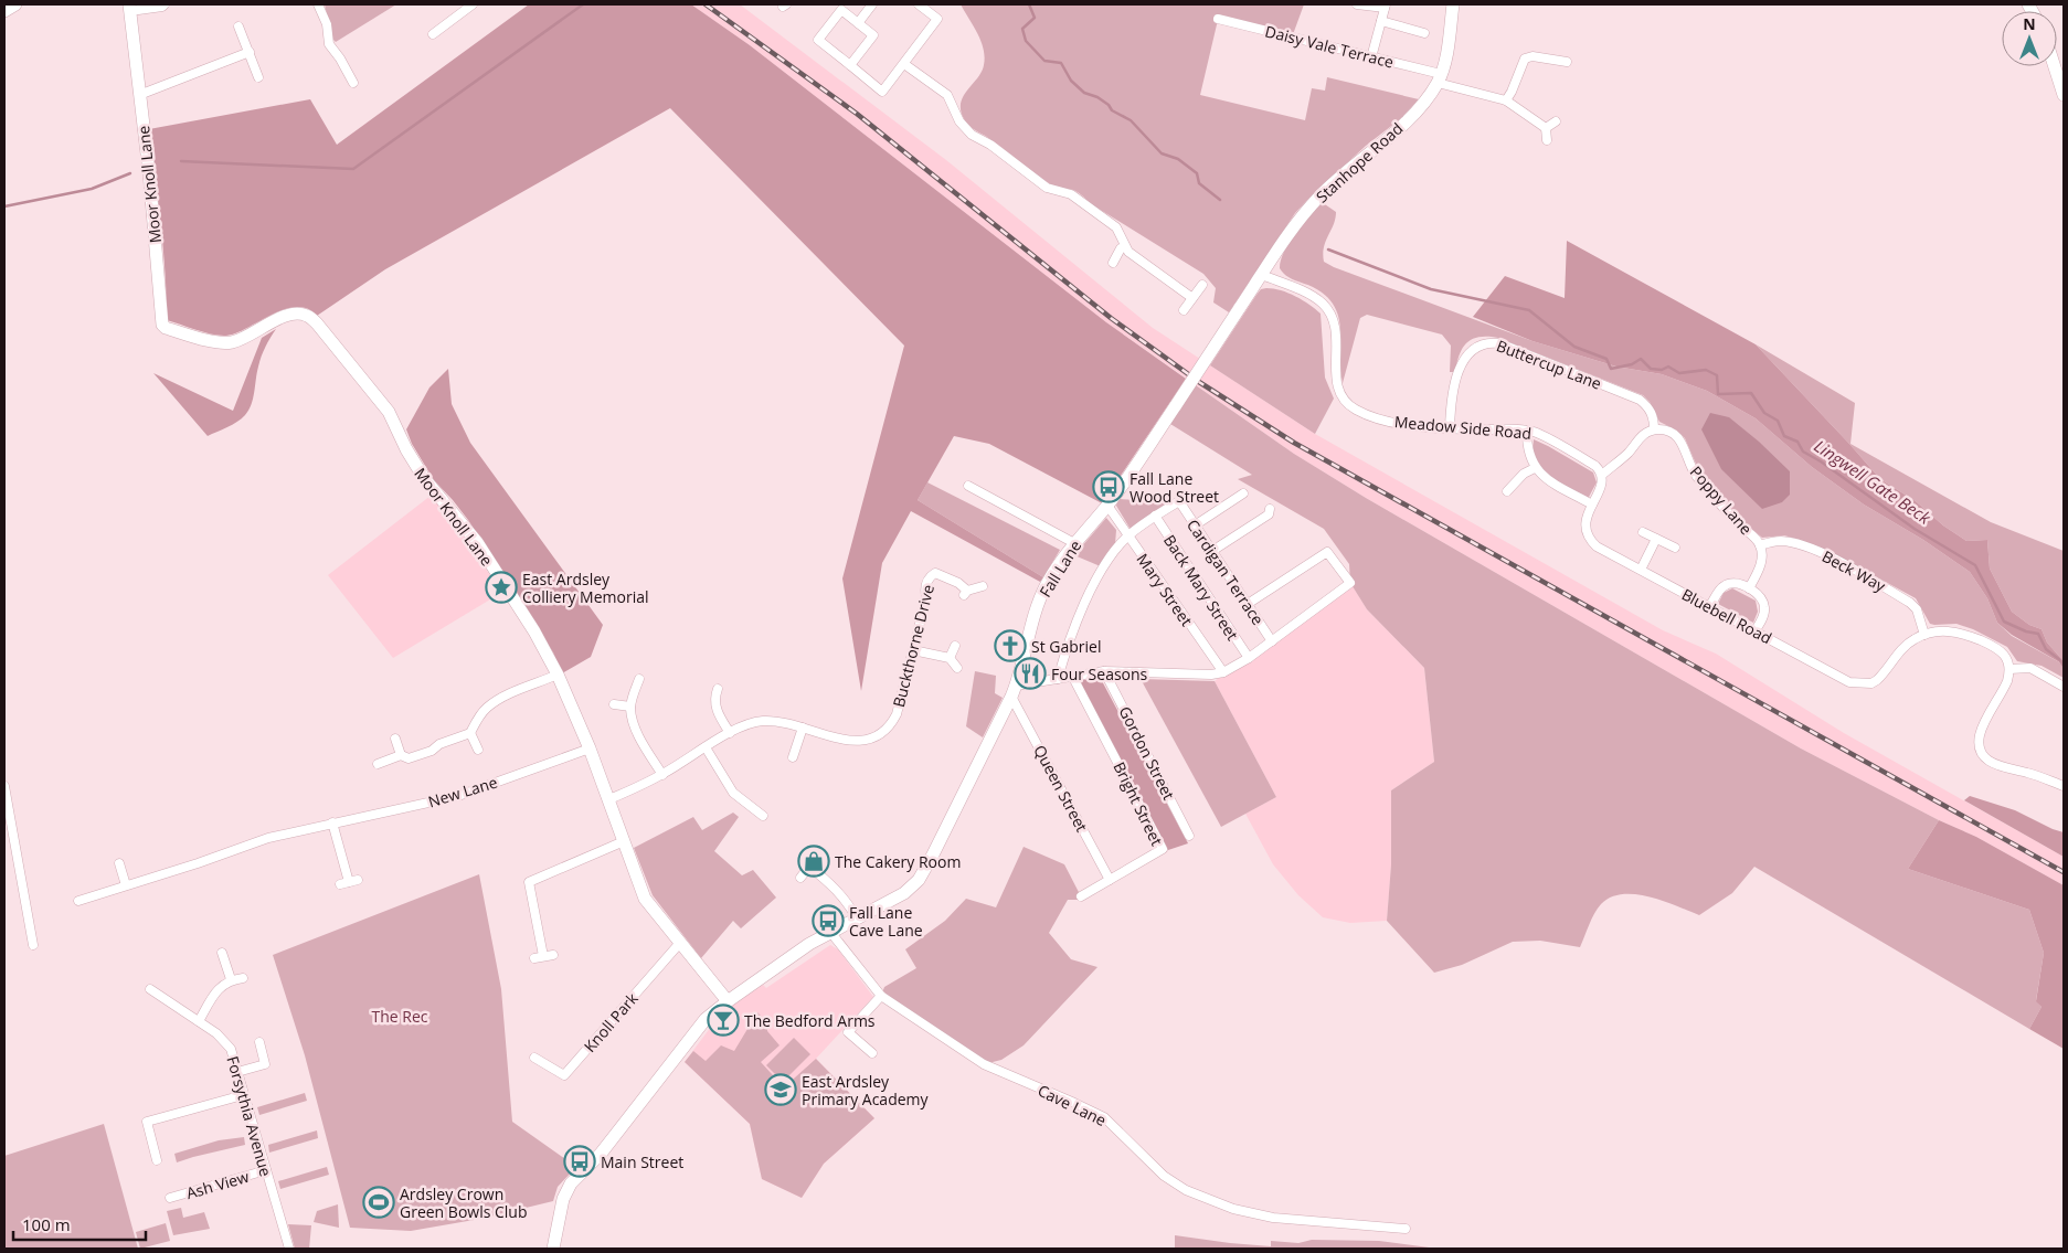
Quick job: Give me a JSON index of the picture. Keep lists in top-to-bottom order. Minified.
{"streets":{"street":["Daisy Vale Terrace","Stanhope Road","Moor Knoll Lane","Buttercup Lane","Meadow Side Road","Poppy Lane","Fall Lane","Beck Way","Cardigan Terrace","Back Mary Street","Mary Street","Bluebell Road","Buckthorne Drive","Gordon Street","Queen Street","New Lane","Bright Street","Knoll Park","Cave Lane","Forsythia Avenue","Ash View"]},"crossings":[["Daisy Vale Terrace","Stanhope Road"],["Stanhope Road","Meadow Side Road"],["Stanhope Road","Fall Lane"],["Moor Knoll Lane","Buckthorne Drive"],["Moor Knoll Lane","New Lane"],["Moor Knoll Lane","Knoll Park"],["Buttercup Lane","Meadow Side Road"],["Buttercup Lane","Poppy Lane"],["Poppy Lane","Beck Way"],["Fall Lane","Mary Street"],["Fall Lane","Queen Street"],["Fall Lane","Cave Lane"],["Beck Way","Bluebell Road"],["Cardigan Terrace","Back Mary Street"],["Queen Street","Bright Street"],["Forsythia Avenue","Ash View"]],"water":["Lingwell Gate Beck"],"parks":["The Rec"],"places":{"bus stop":["Fall Lane Wood Street","Fall Lane Cave Lane","Main Street"],"place":["East Ardsley Colliery Memorial"],"church":["St Gabriel"],"restaurant":["Four Seasons"],"shop":["The Cakery Room"],"bar":["The Bedford Arms"],"school or university":["East Ardsley Primary Academy"],"sports":["Ardsley Crown Green Bowls Club"]},"scale_bar":"100 m","north":"top"}
